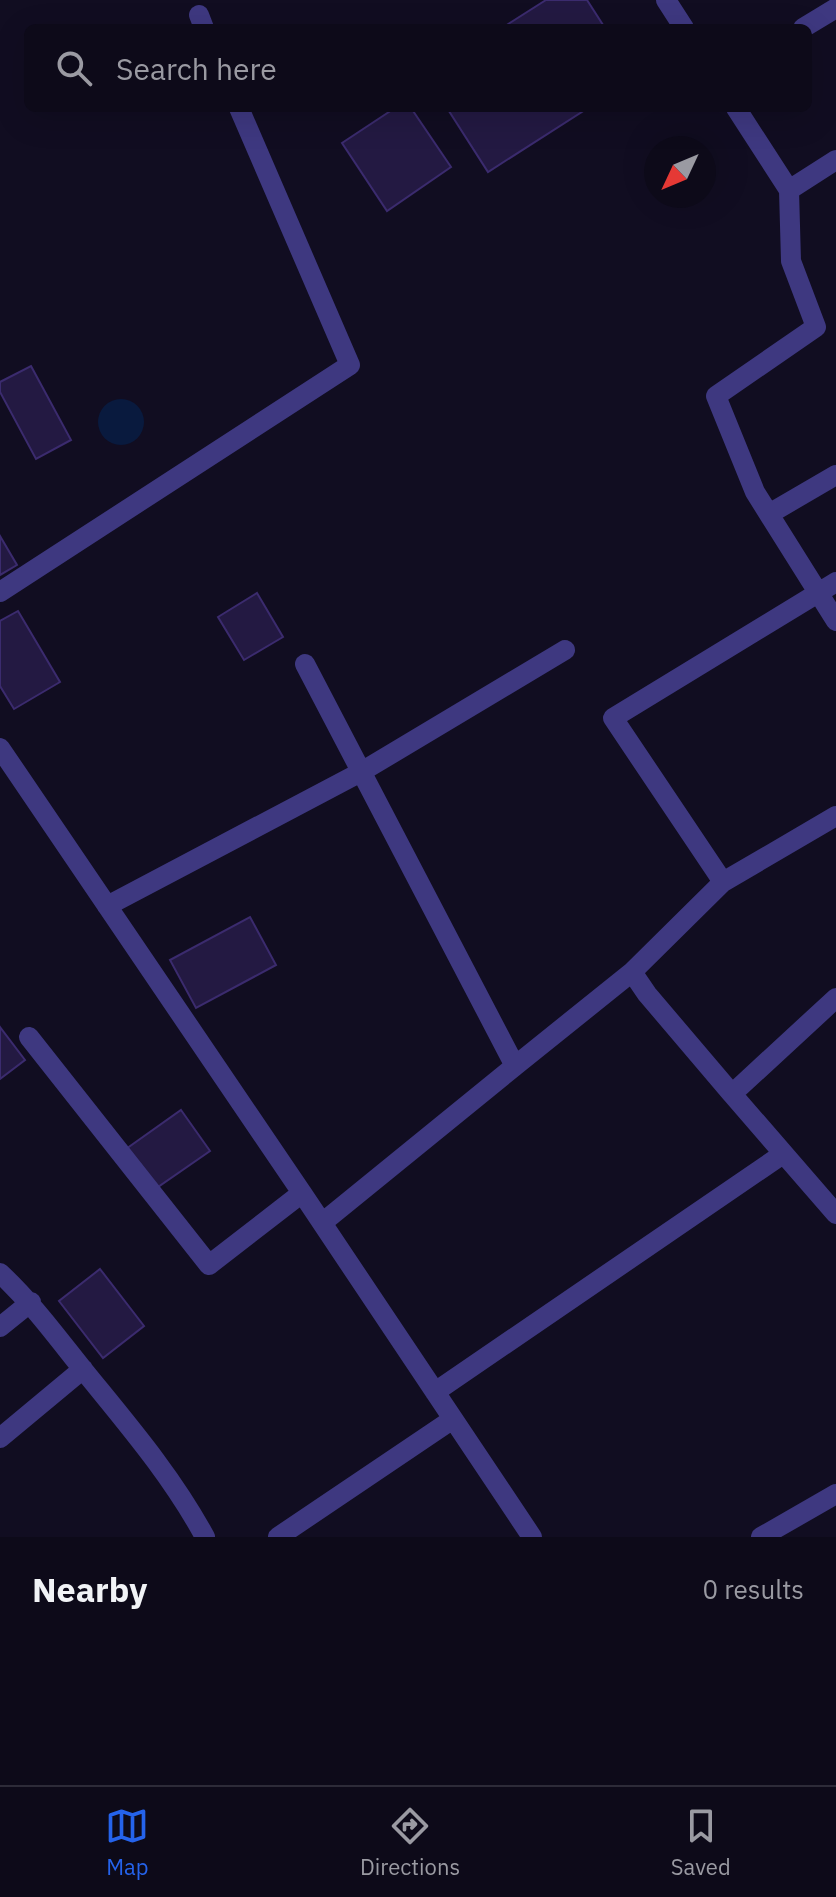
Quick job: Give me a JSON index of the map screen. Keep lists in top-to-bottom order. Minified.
{"north":"bottom left","page":{"search":"Search here","heading":["Nearby","0 results"],"nav":["Map","Directions","Saved"]}}
